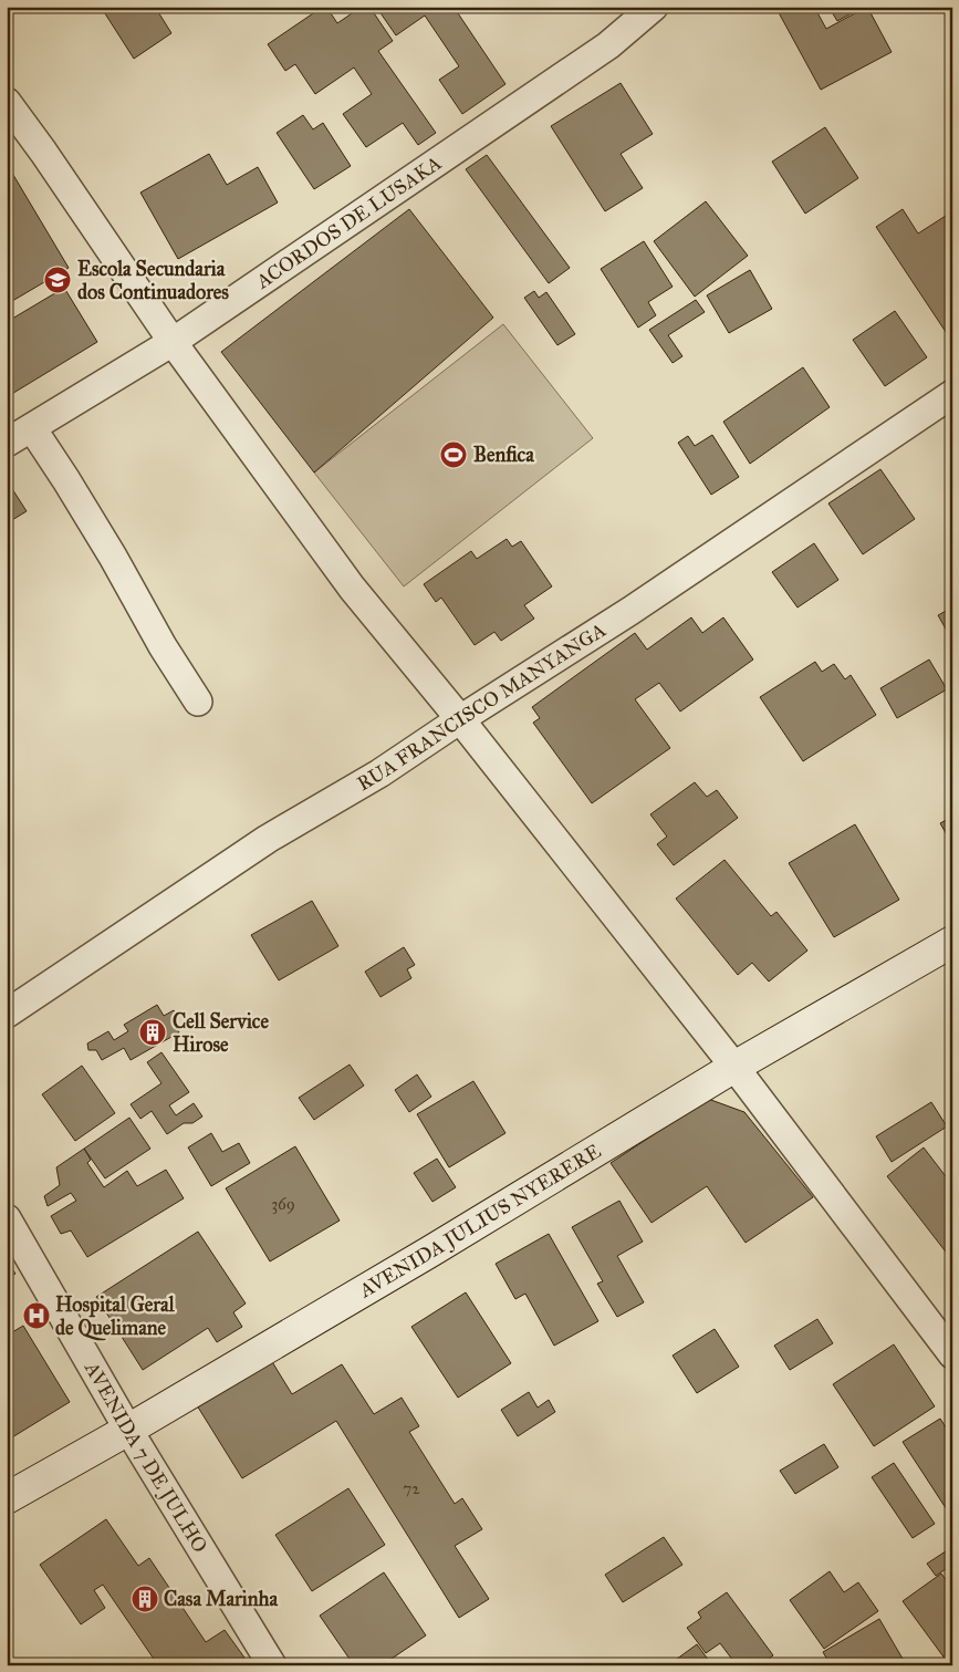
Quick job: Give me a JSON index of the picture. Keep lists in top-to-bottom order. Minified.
{"streets":{"street":["ACORDOS DE LUSAKA","RUA FRANCISCO MANYANGA","AVENIDA JULIUS NYERERE","AVENIDA 7 DE JULHO"]},"crossings":[["AVENIDA JULIUS NYERERE","AVENIDA 7 DE JULHO"]],"places":{"school or university":["Escola Secundaria dos Continuadores"],"sports":["Benfica"],"building":["Cell Service Hirose","Casa Marinha"],"hospital":["Hospital Geral de Quelimane"]},"house_numbers":["369","72"]}
